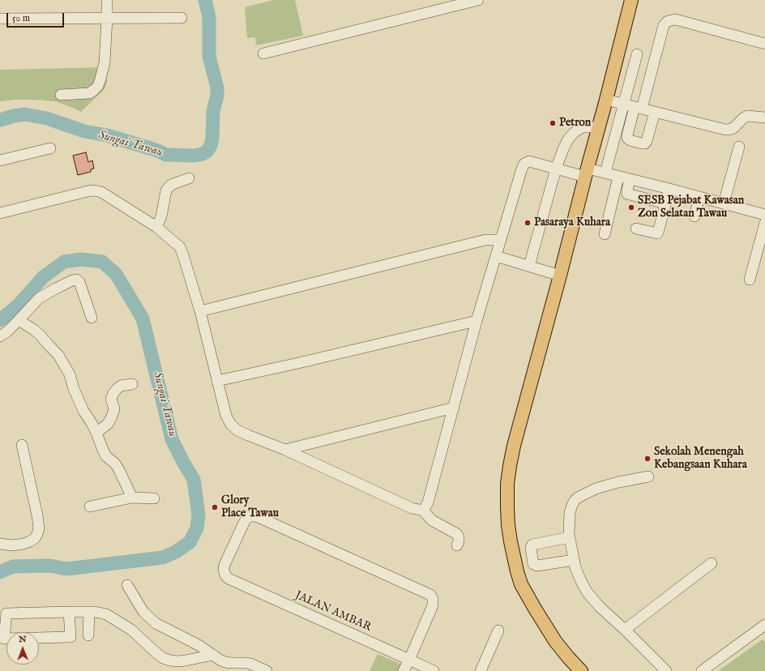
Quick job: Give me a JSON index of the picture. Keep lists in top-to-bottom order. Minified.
{"streets":{"street":["JALAN AMBAR"]},"water":["Sungai Tawau"],"places":["Petron","SESB Pejabat Kawasan Zon Selatan Tawau","Pasaraya Kuhara","Sekolah Menengah Kebangsaan Kuhara","Glory Place Tawau"],"scale_bar":"50 m","north":"top"}
